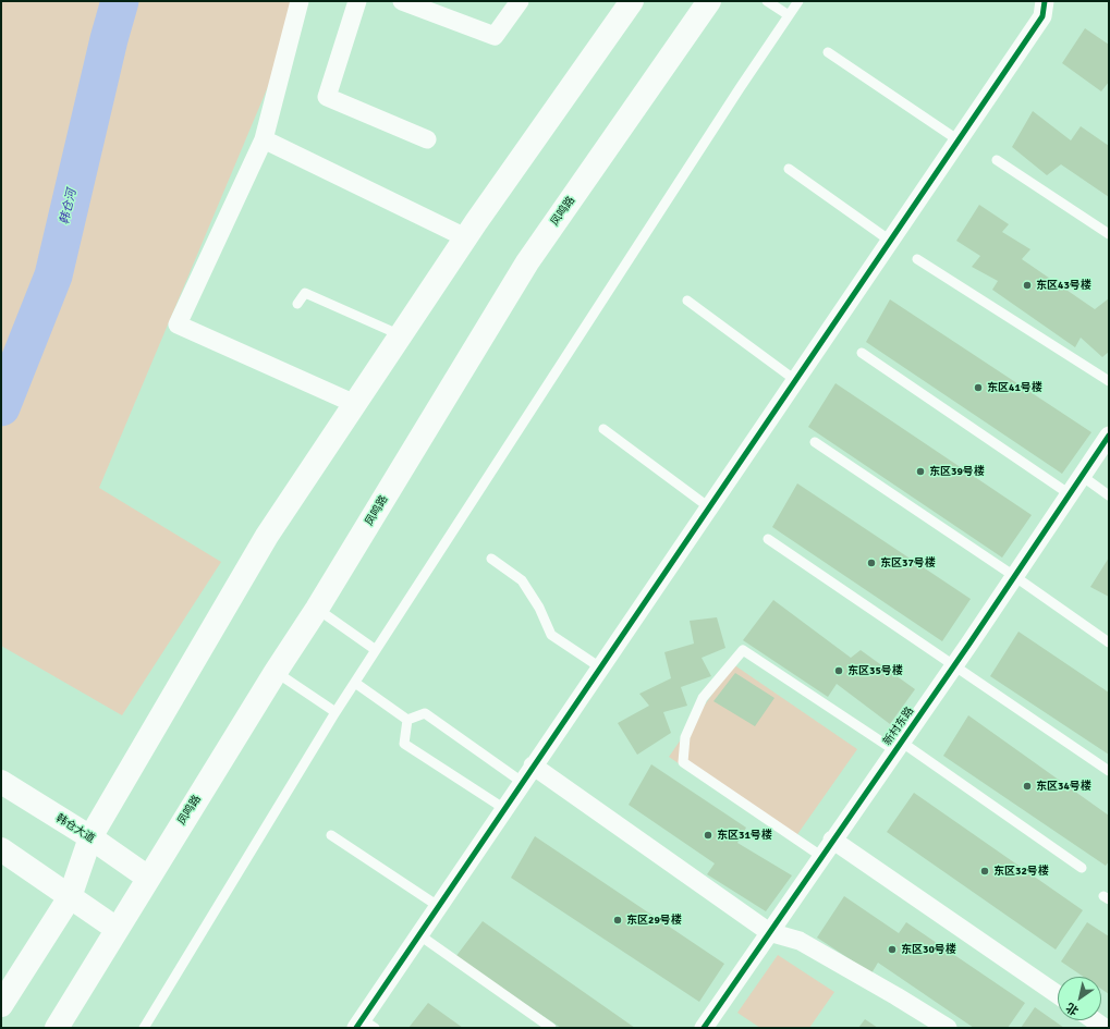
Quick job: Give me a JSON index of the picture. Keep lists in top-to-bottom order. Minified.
{"streets":{"main road":["凤鸣路","韩仓大道"],"street":["新村东路"]},"crossings":[["凤鸣路","韩仓大道"]],"water":["韩仓河"],"places":["东区43号楼","东区41号楼","东区39号楼","东区37号楼","东区35号楼","东区34号楼","东区31号楼","东区32号楼","东区29号楼","东区30号楼"],"north":"bottom left"}
